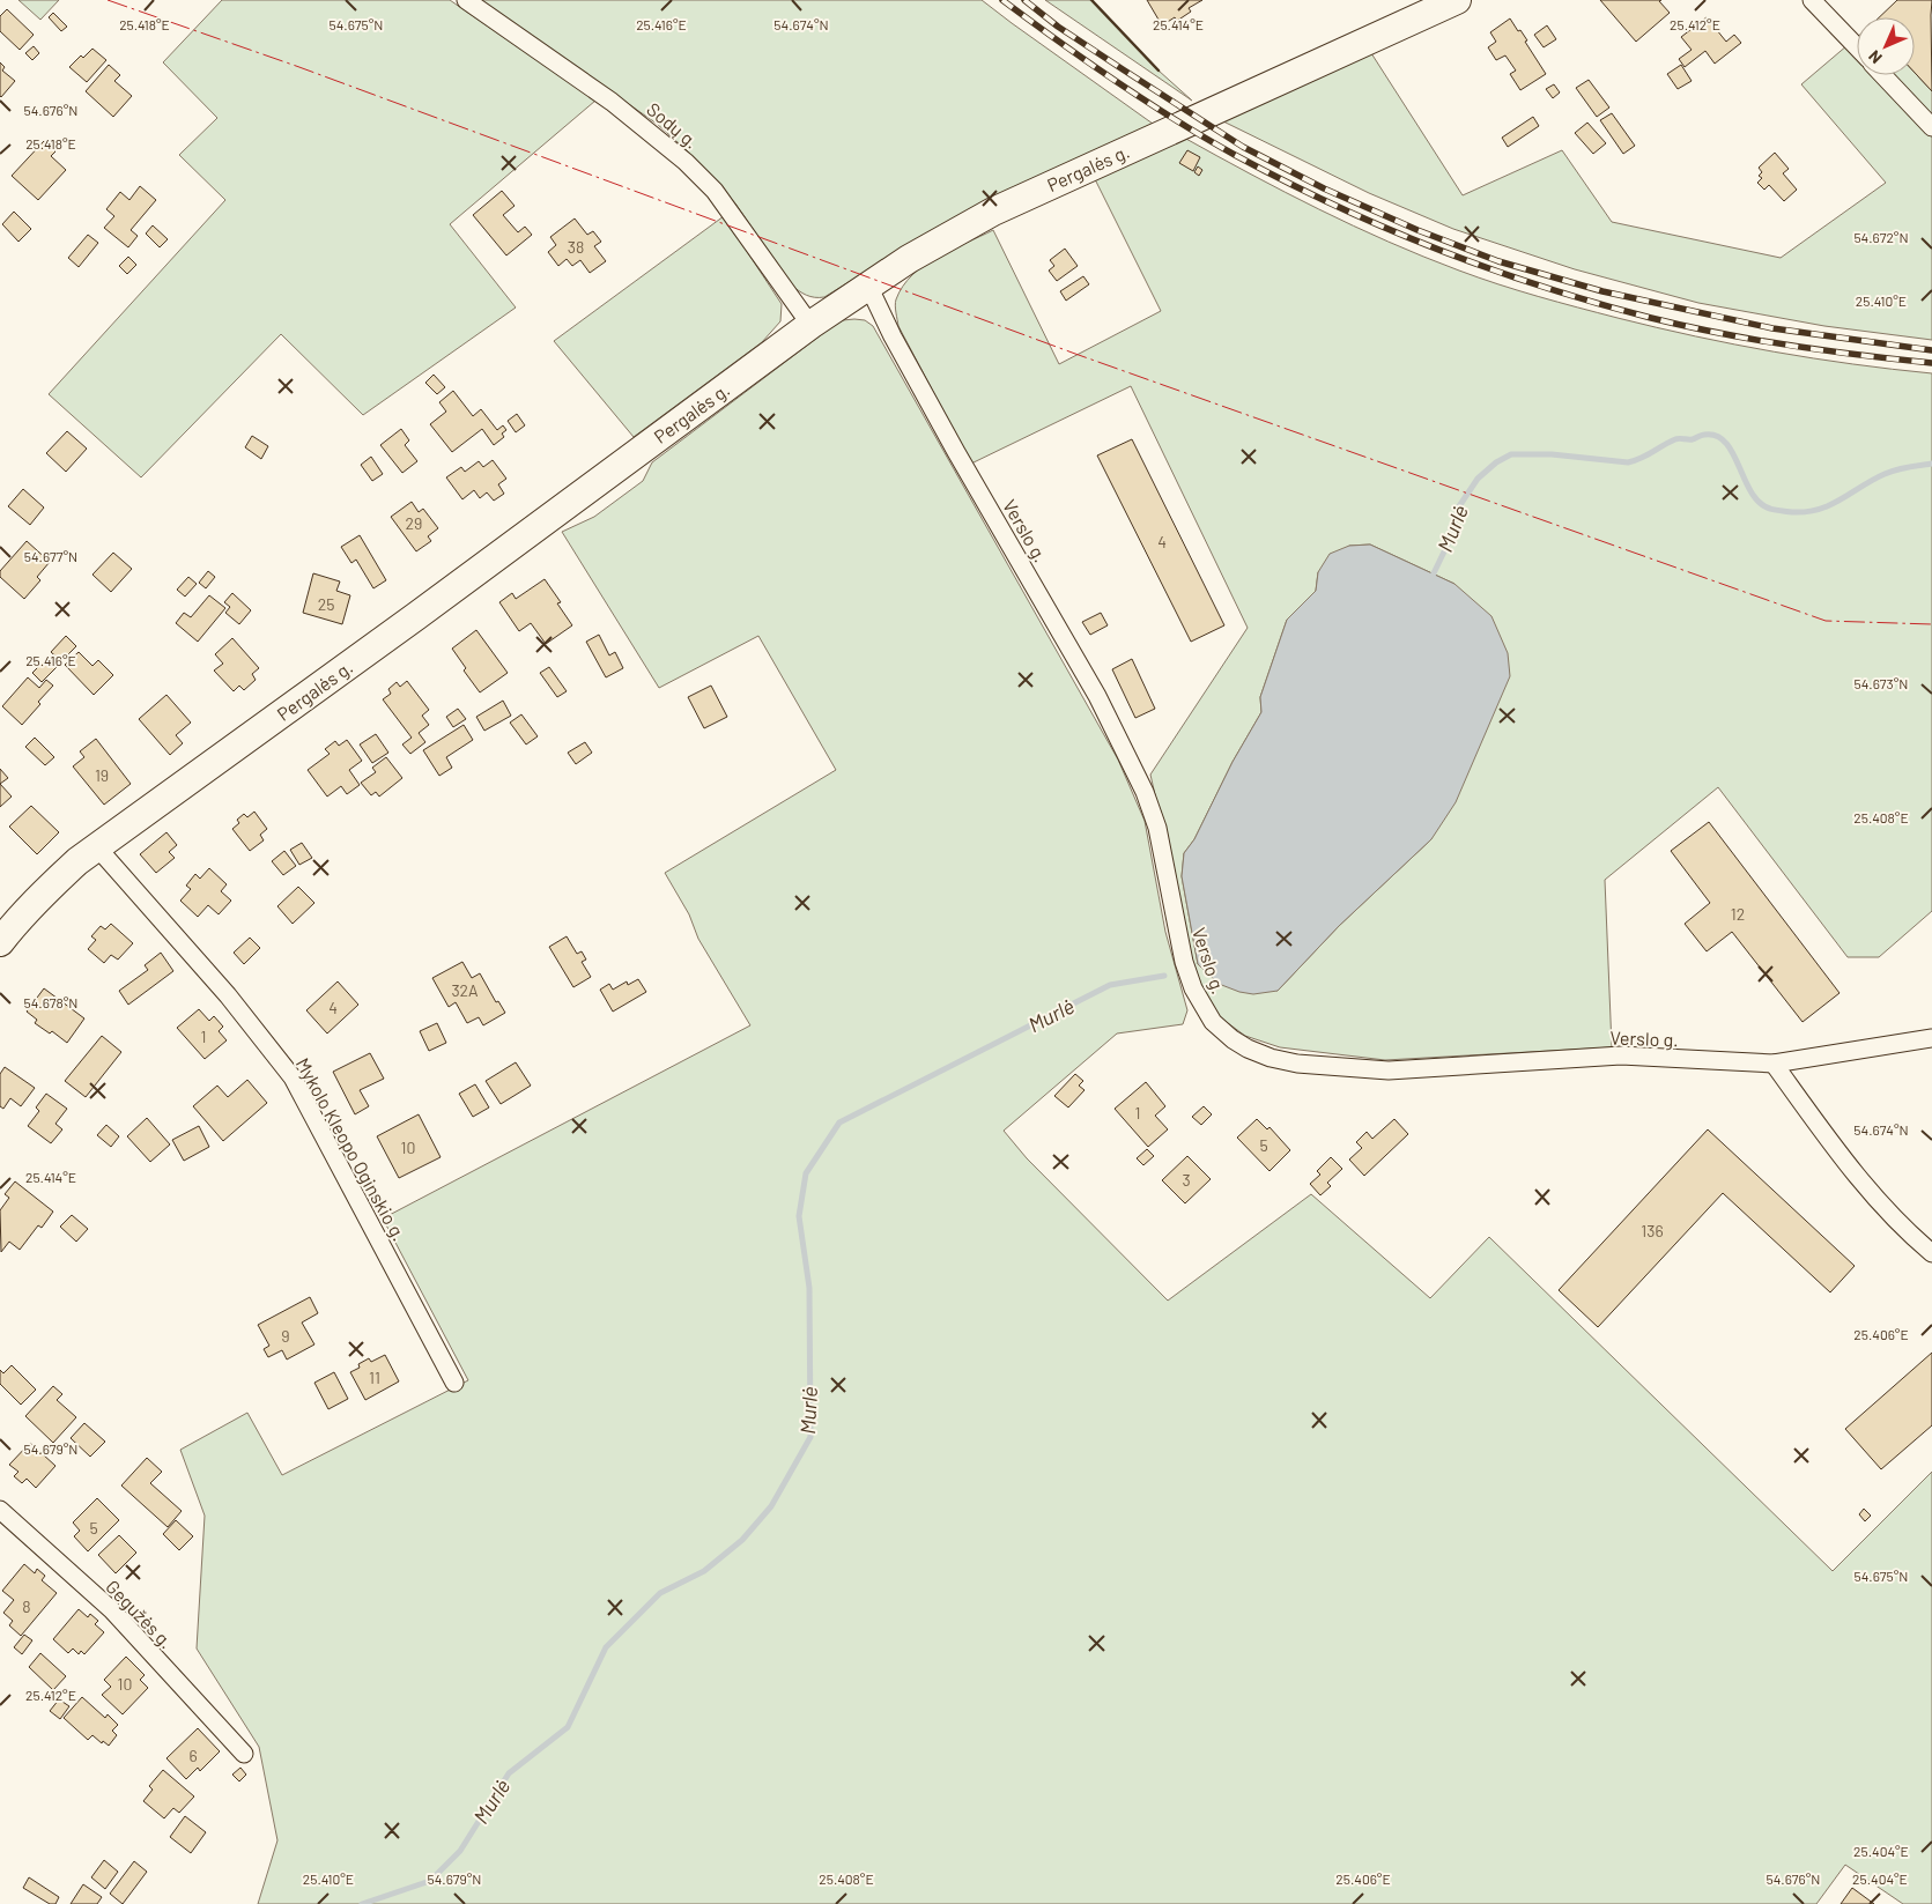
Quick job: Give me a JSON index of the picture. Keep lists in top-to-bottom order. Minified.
{"streets":{"main road":["Pergalės g."],"street":["Sodų g.","Verslo g.","Mykolo Kleopo Oginskio g.","Gegužės g."]},"crossings":[["Sodų g.","Pergalės g."],["Pergalės g.","Verslo g."],["Pergalės g.","Mykolo Kleopo Oginskio g."]],"water":["Murlė"],"house_numbers":["38","29","4","25","19","12","32A","4","1","1","5","10","3","136","9","11","5","8","10","6"],"north":"bottom left","coordinates":["25.418°E","54.675°N","54.674°N","25.414°E","25.412°E","25.416°E","54.676°N","54.672°N","25.410°E","54.677°N","54.673°N","25.408°E","54.678°N","25.406°E","54.679°N","25.404°E"]}
